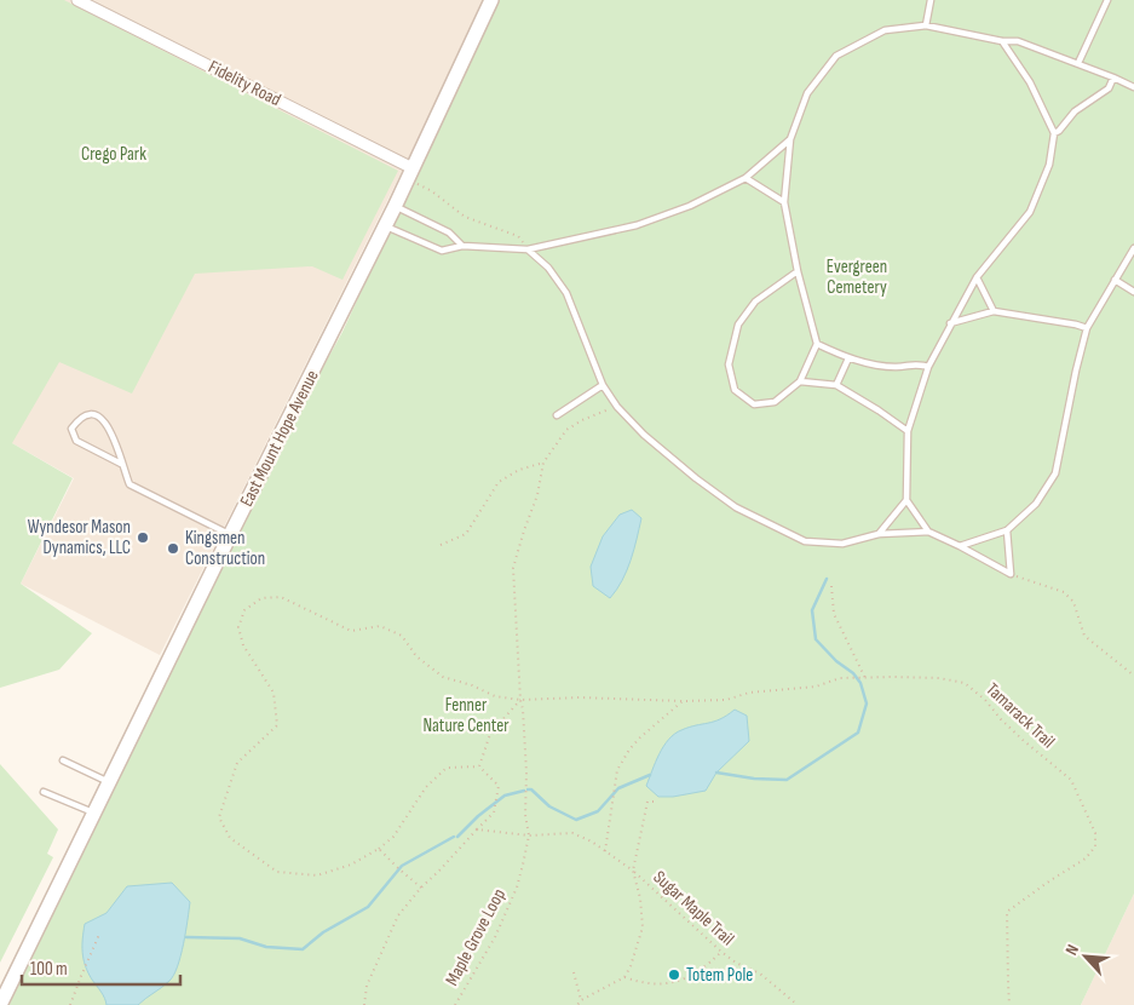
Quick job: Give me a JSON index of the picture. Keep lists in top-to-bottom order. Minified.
{"streets":{"street":["Fidelity Road","East Mount Hope Avenue"],"path":["Tamarack Trail","Sugar Maple Trail","Maple Grove Loop"]},"crossings":[["Fidelity Road","East Mount Hope Avenue"],["Tamarack Trail","Maple Grove Loop"]],"parks":["Crego Park","Evergreen Cemetery","Fenner Nature Center"],"places":["Wyndesor Mason Dynamics, LLC","Kingsmen Construction","Totem Pole"],"scale_bar":"100 m","north":"top left"}
